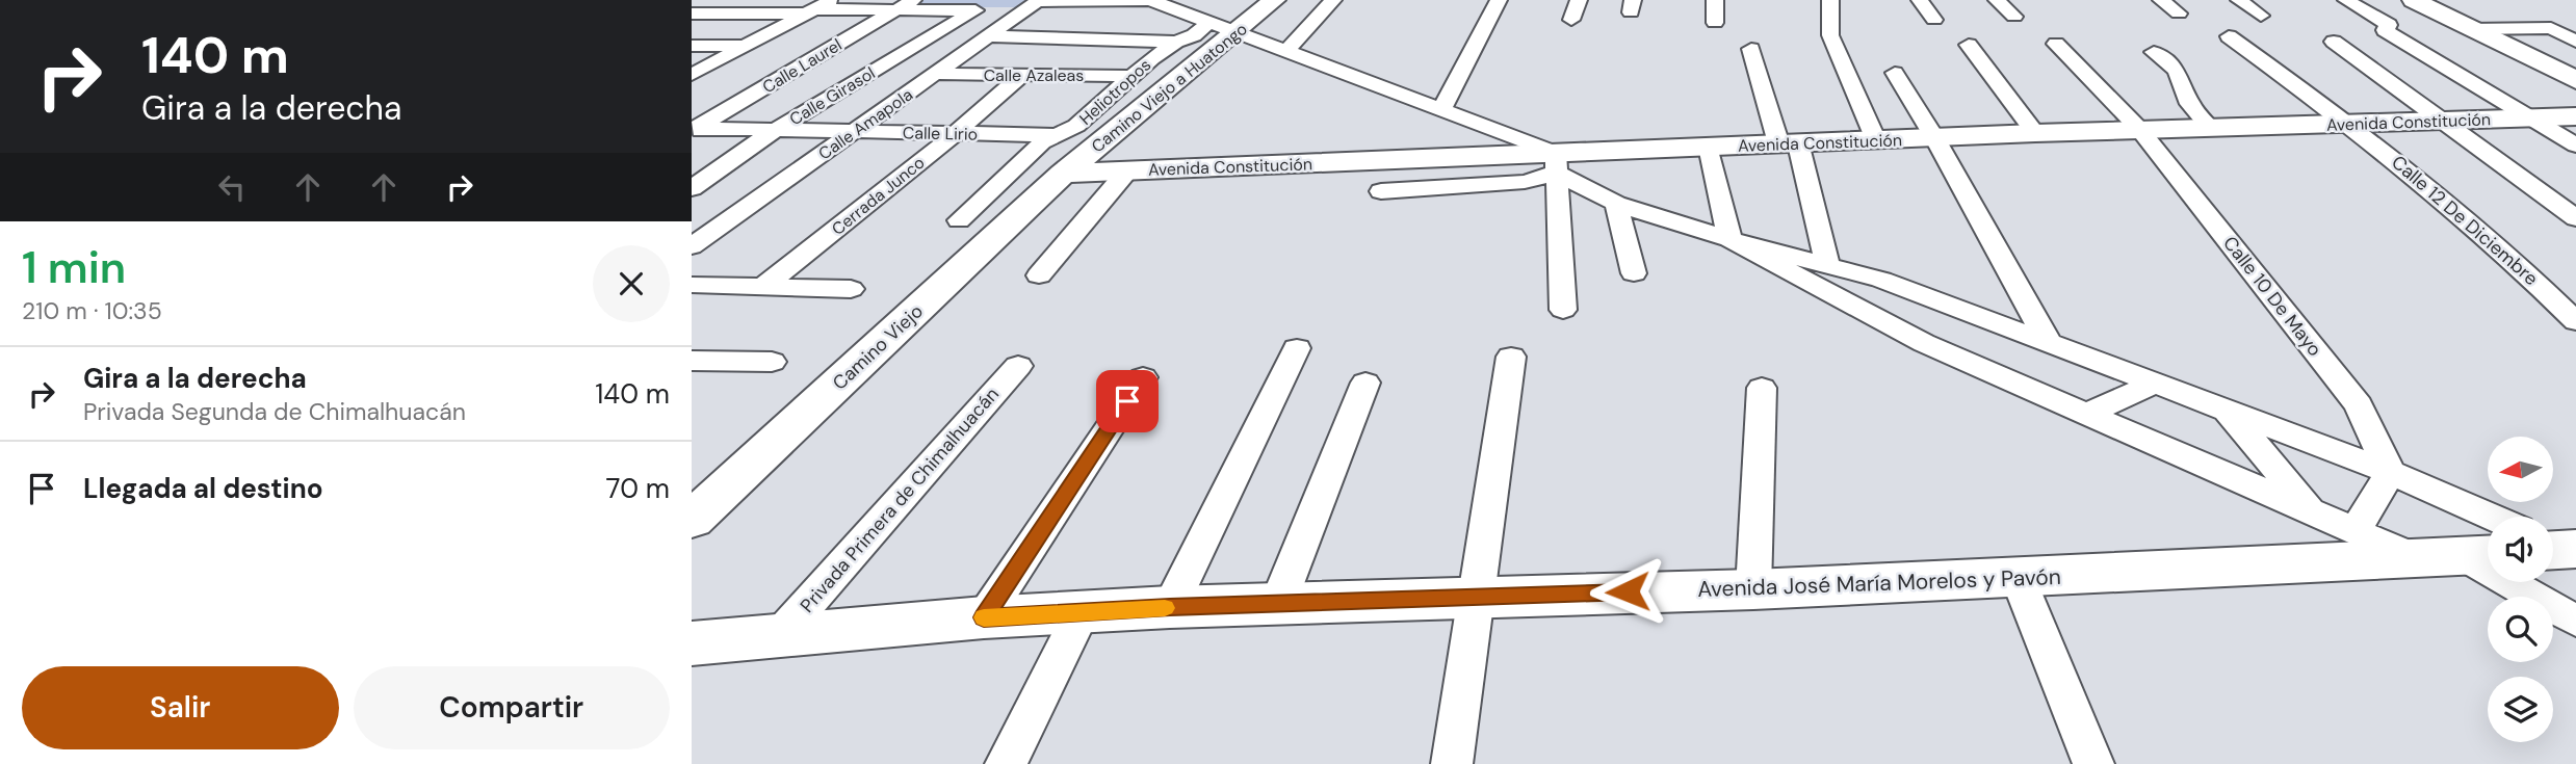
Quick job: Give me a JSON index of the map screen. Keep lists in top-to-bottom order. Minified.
{"streets":{"main road":["Camino Viejo a Huatongo","Avenida Constitución","Camino Viejo","Avenida José María Morelos y Pavón"],"street":["Calle Laurel","Calle Azaleas","Heliotropos","Calle Girasol","Calle Amapola","Calle Lirio","Cerrada Junco","Calle 12 De Diciembre","Calle 10 De Mayo","Privada Primera de Chimalhuacán"]},"crossings":[["Calle Laurel","Calle Lirio"],["Calle Azaleas","Heliotropos"],["Calle Azaleas","Calle Amapola"],["Calle Azaleas","Cerrada Junco"],["Camino Viejo a Huatongo","Avenida Constitución"],["Camino Viejo a Huatongo","Camino Viejo"],["Heliotropos","Calle Lirio"],["Calle Girasol","Calle Lirio"],["Avenida Constitución","Calle 12 De Diciembre"],["Avenida Constitución","Calle 10 De Mayo"],["Avenida Constitución","Camino Viejo"],["Calle Amapola","Calle Lirio"],["Calle Lirio","Cerrada Junco"],["Privada Primera de Chimalhuacán","Avenida José María Morelos y Pavón"]],"north":"left","page":{"turn":["140 m","Gira a la derecha"],"heading":["1 min","210 m · 10:35"],"list":[{"name":"Gira a la derecha","note":"Privada Segunda de Chimalhuacán","value":"140 m"},{"name":"Llegada al destino","value":"70 m"}],"buttons":["Salir","Compartir"]}}
